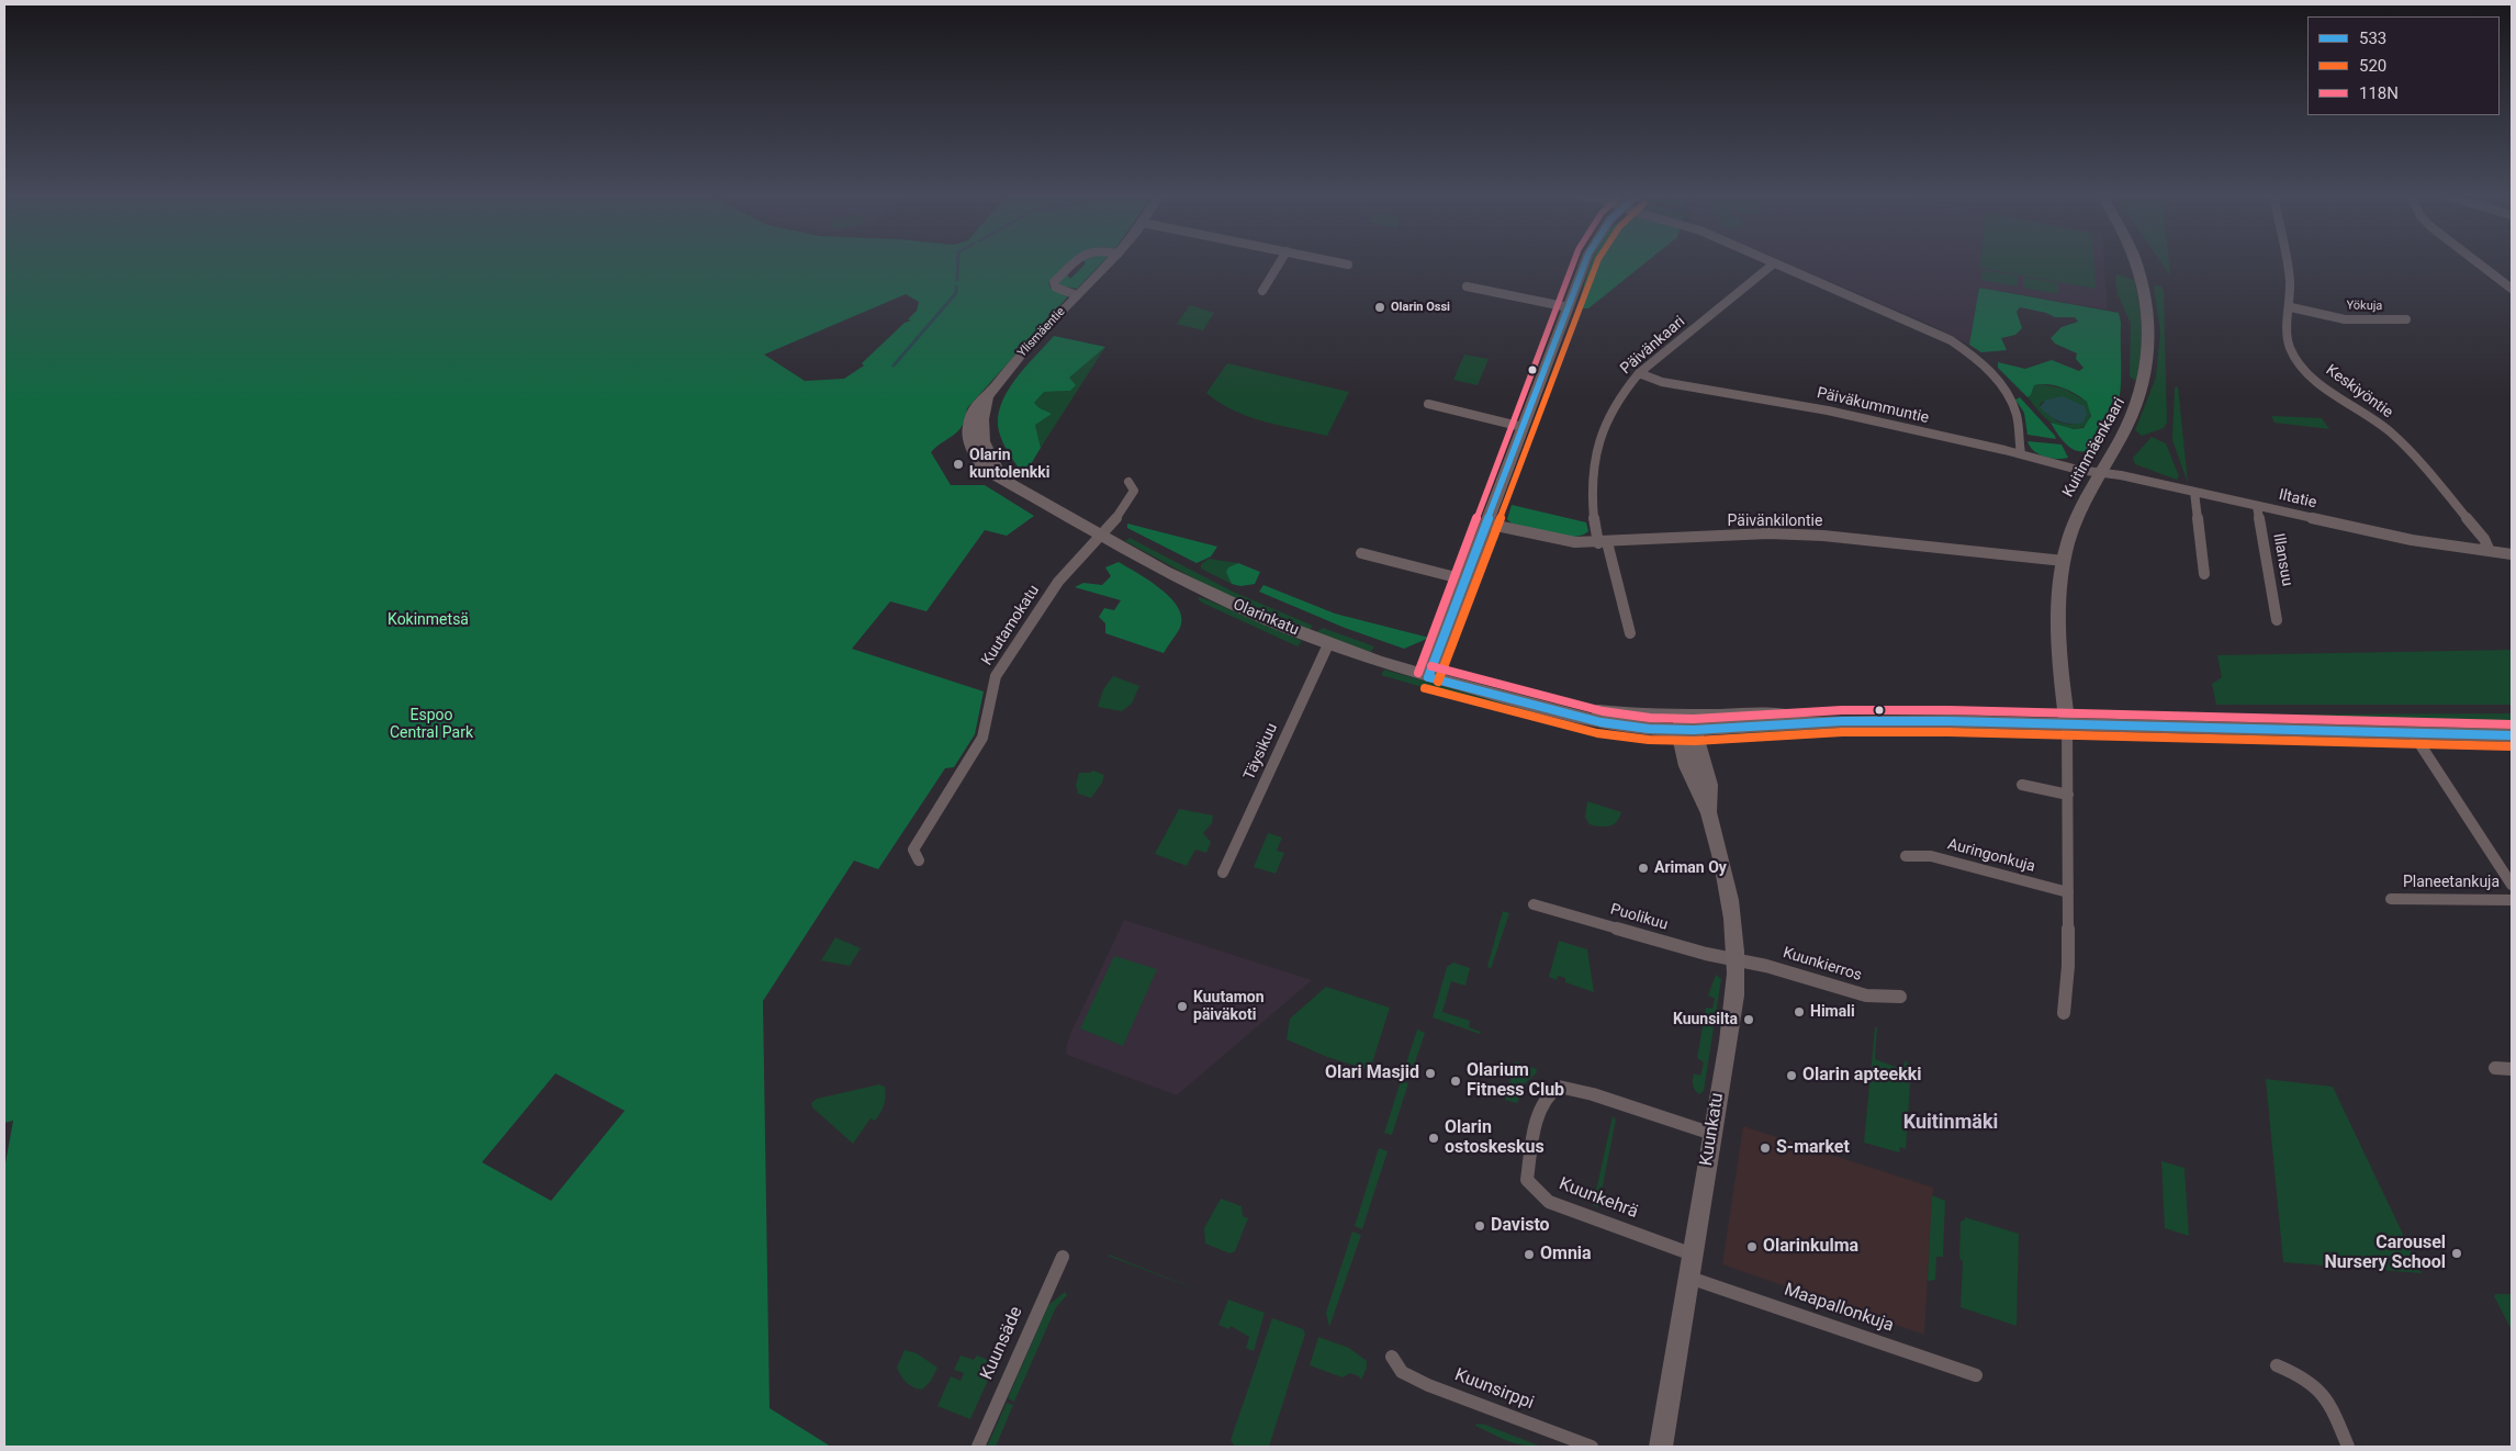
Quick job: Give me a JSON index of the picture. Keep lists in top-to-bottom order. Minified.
{"streets":{"main road":["Ylismäentie","Kuitinmäenkaari","Olarinkatu","Kuunkatu"],"street":["Yökuja","Päivänkaari","Keskiyöntie","Päiväkummuntie","Iltatie","Päivänkilontie","Illansuu","Kuutamokatu","Täysikuu","Auringonkuja","Planeetankuja","Puolikuu","Kuunkierros","Kuunkehrä","Maapallonkuja","Kuunsäde","Kuunsirppi"]},"crossings":[["Yökuja","Keskiyöntie"],["Ylismäentie","Olarinkatu"],["Päivänkaari","Päiväkummuntie"],["Päivänkaari","Päivänkilontie"],["Keskiyöntie","Iltatie"],["Päiväkummuntie","Kuitinmäenkaari"],["Päiväkummuntie","Iltatie"],["Kuitinmäenkaari","Iltatie"],["Kuitinmäenkaari","Päivänkilontie"],["Kuitinmäenkaari","Olarinkatu"],["Iltatie","Illansuu"],["Olarinkatu","Kuutamokatu"],["Olarinkatu","Täysikuu"],["Olarinkatu","Kuunkatu"],["Puolikuu","Kuunkierros"],["Puolikuu","Kuunkatu"],["Kuunkierros","Kuunkatu"],["Kuunkatu","Kuunkehrä"],["Kuunkatu","Maapallonkuja"]],"districts":["Kuitinmäki"],"parks":["Kokinmetsä","Espoo Central Park"],"places":["Olarin Ossi","Olarin kuntolenkki","Ariman Oy","Kuutamon päiväkoti","Himali","Kuunsilta","Olari Masjid","Olarin apteekki","Olarium Fitness Club","Olarin ostoskeskus","S-market","Davisto","Olarinkulma","Carousel Nursery School","Omnia"],"lines":["transit line 533","transit line 520","transit line 118N"],"legend":["533","520","118N"]}
